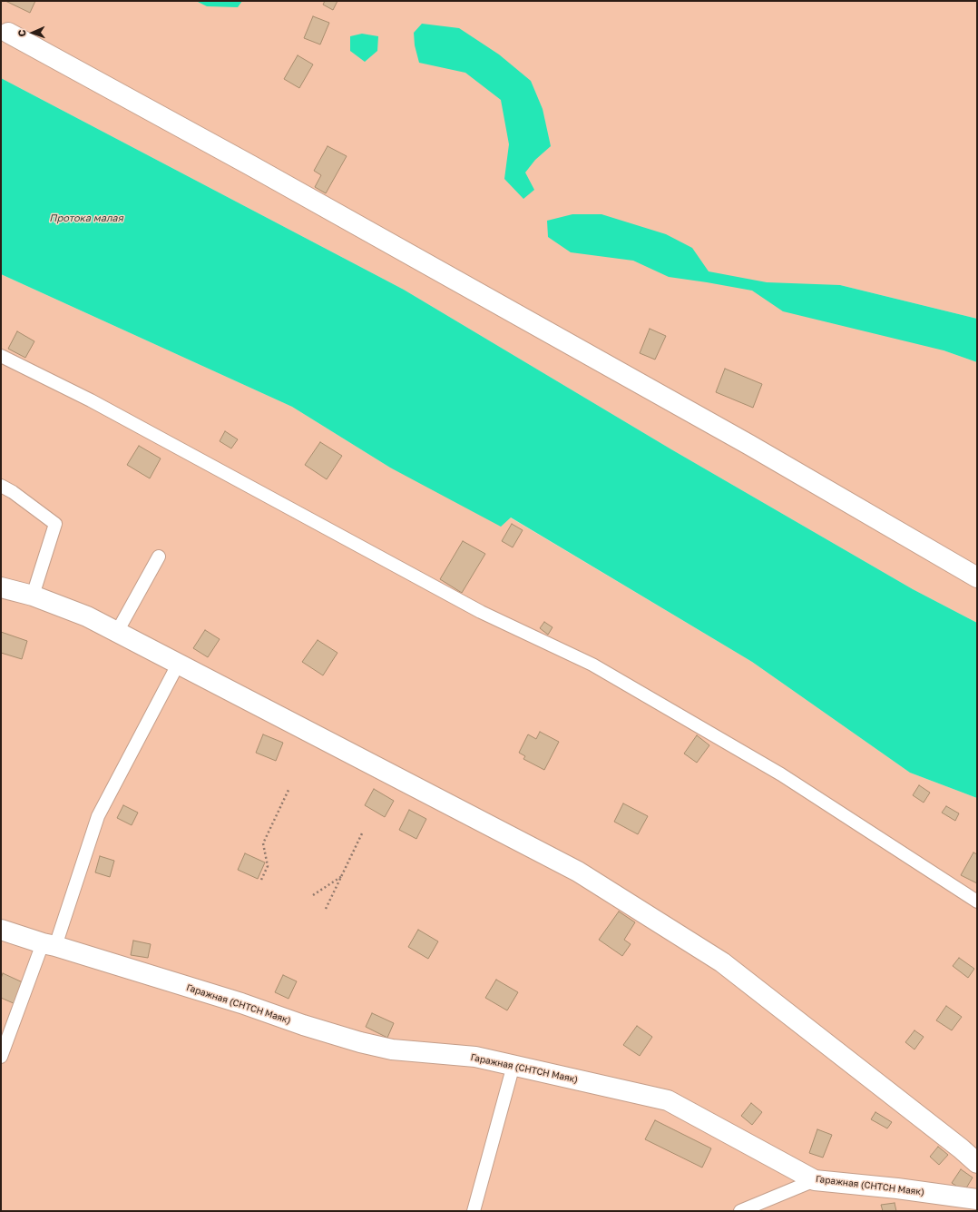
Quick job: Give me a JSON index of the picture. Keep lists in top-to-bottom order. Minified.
{"streets":{"street":["Гаражная (СНТСН Маяк)"]},"water":["Протока малая"],"north":"left"}
